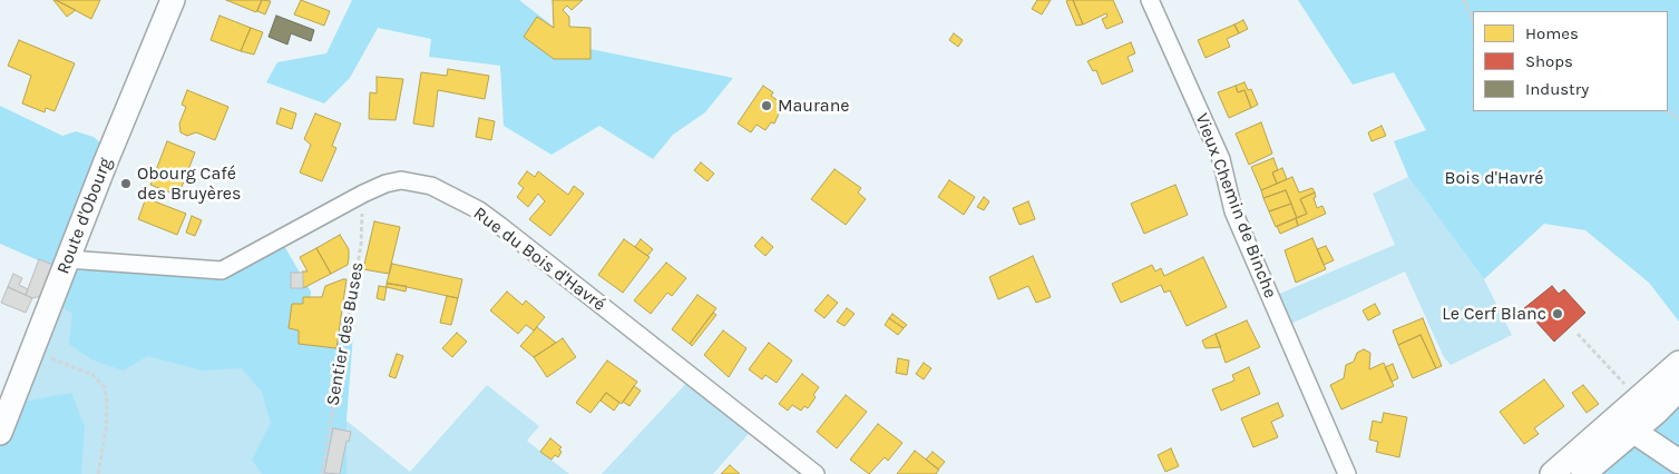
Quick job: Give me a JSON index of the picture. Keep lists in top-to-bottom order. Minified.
{"streets":{"main road":["Route d'Obourg"],"street":["Vieux Chemin de Binche","Rue du Bois d'Havré"],"path":["Sentier des Buses"]},"crossings":[["Route d'Obourg","Rue du Bois d'Havré"],["Rue du Bois d'Havré","Sentier des Buses"]],"parks":["Bois d'Havré"],"places":["Maurane","Obourg Café des Bruyères","Le Cerf Blanc"],"legend":["Homes","Shops","Industry"]}
